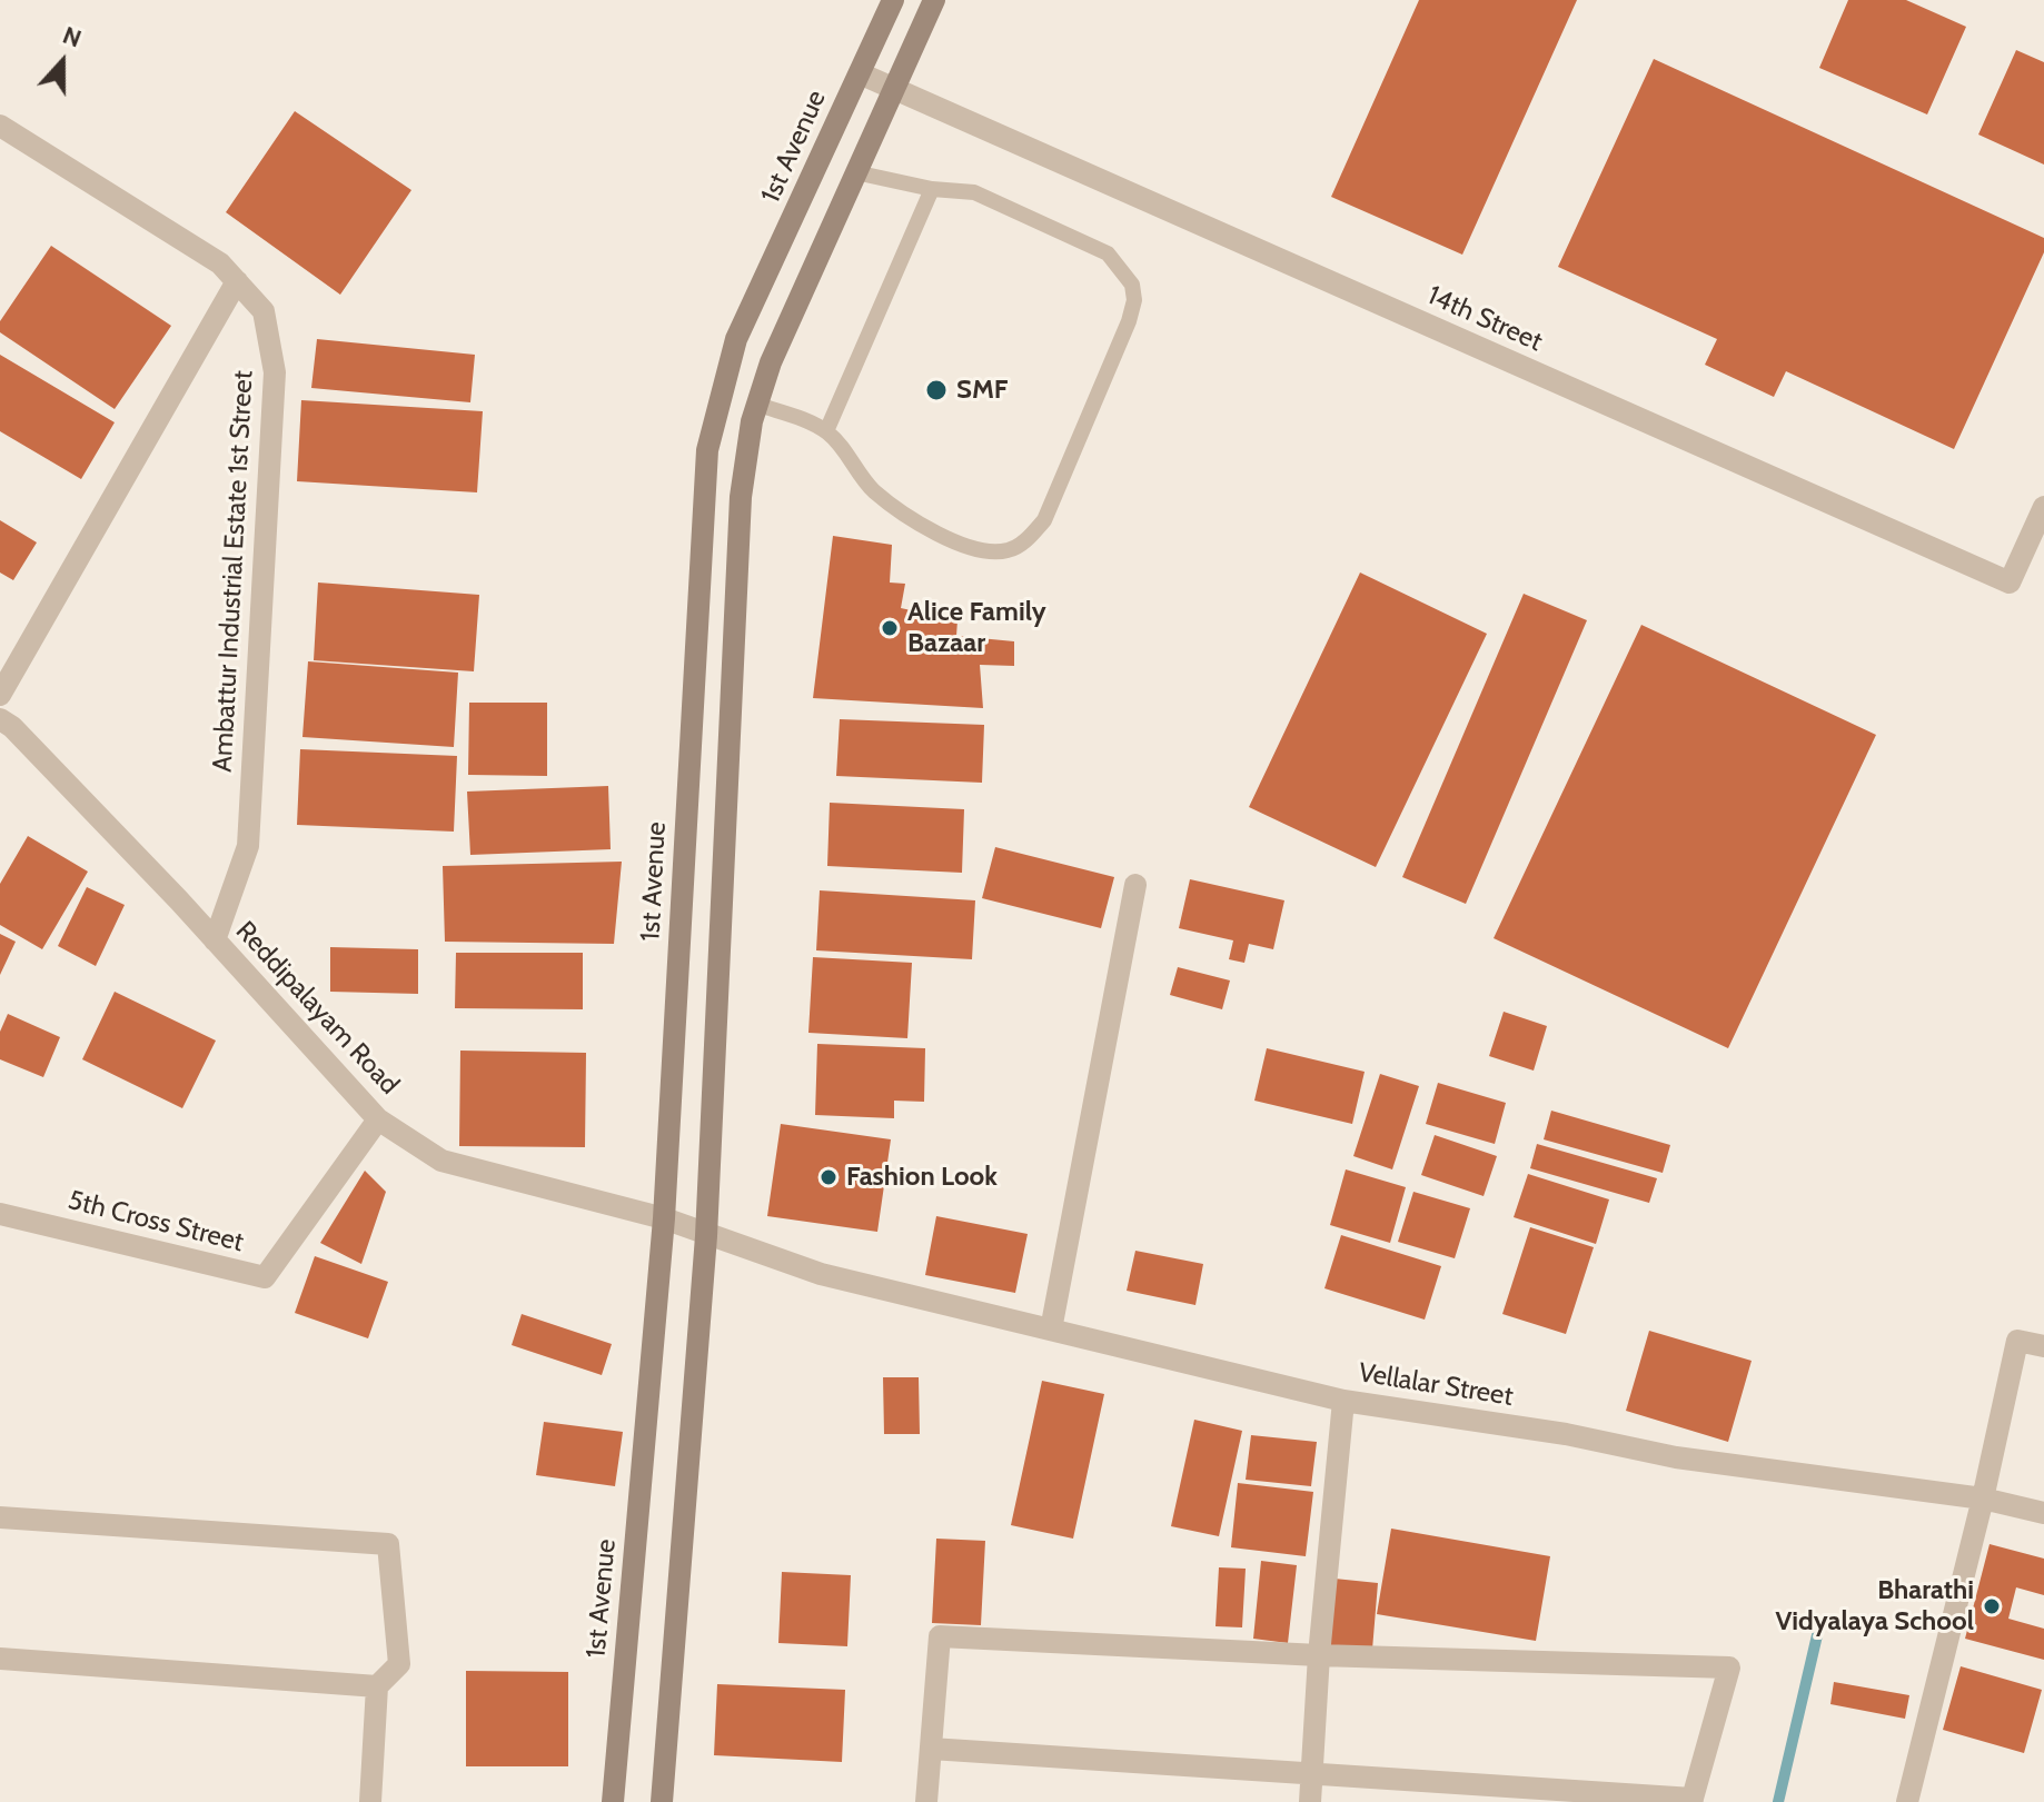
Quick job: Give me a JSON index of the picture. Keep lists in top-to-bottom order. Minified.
{"streets":{"main road":["1st Avenue"],"street":["14th Street","Ambattur Industrial Estate 1st Street","Reddipalayam Road","5th Cross Street","Vellalar Street"]},"crossings":[["1st Avenue","14th Street"],["1st Avenue","Reddipalayam Road"],["Ambattur Industrial Estate 1st Street","Reddipalayam Road"],["Reddipalayam Road","5th Cross Street"],["Reddipalayam Road","Vellalar Street"]],"places":["SMF","Alice Family Bazaar","Fashion Look","Bharathi Vidyalaya School"],"north":"top"}
